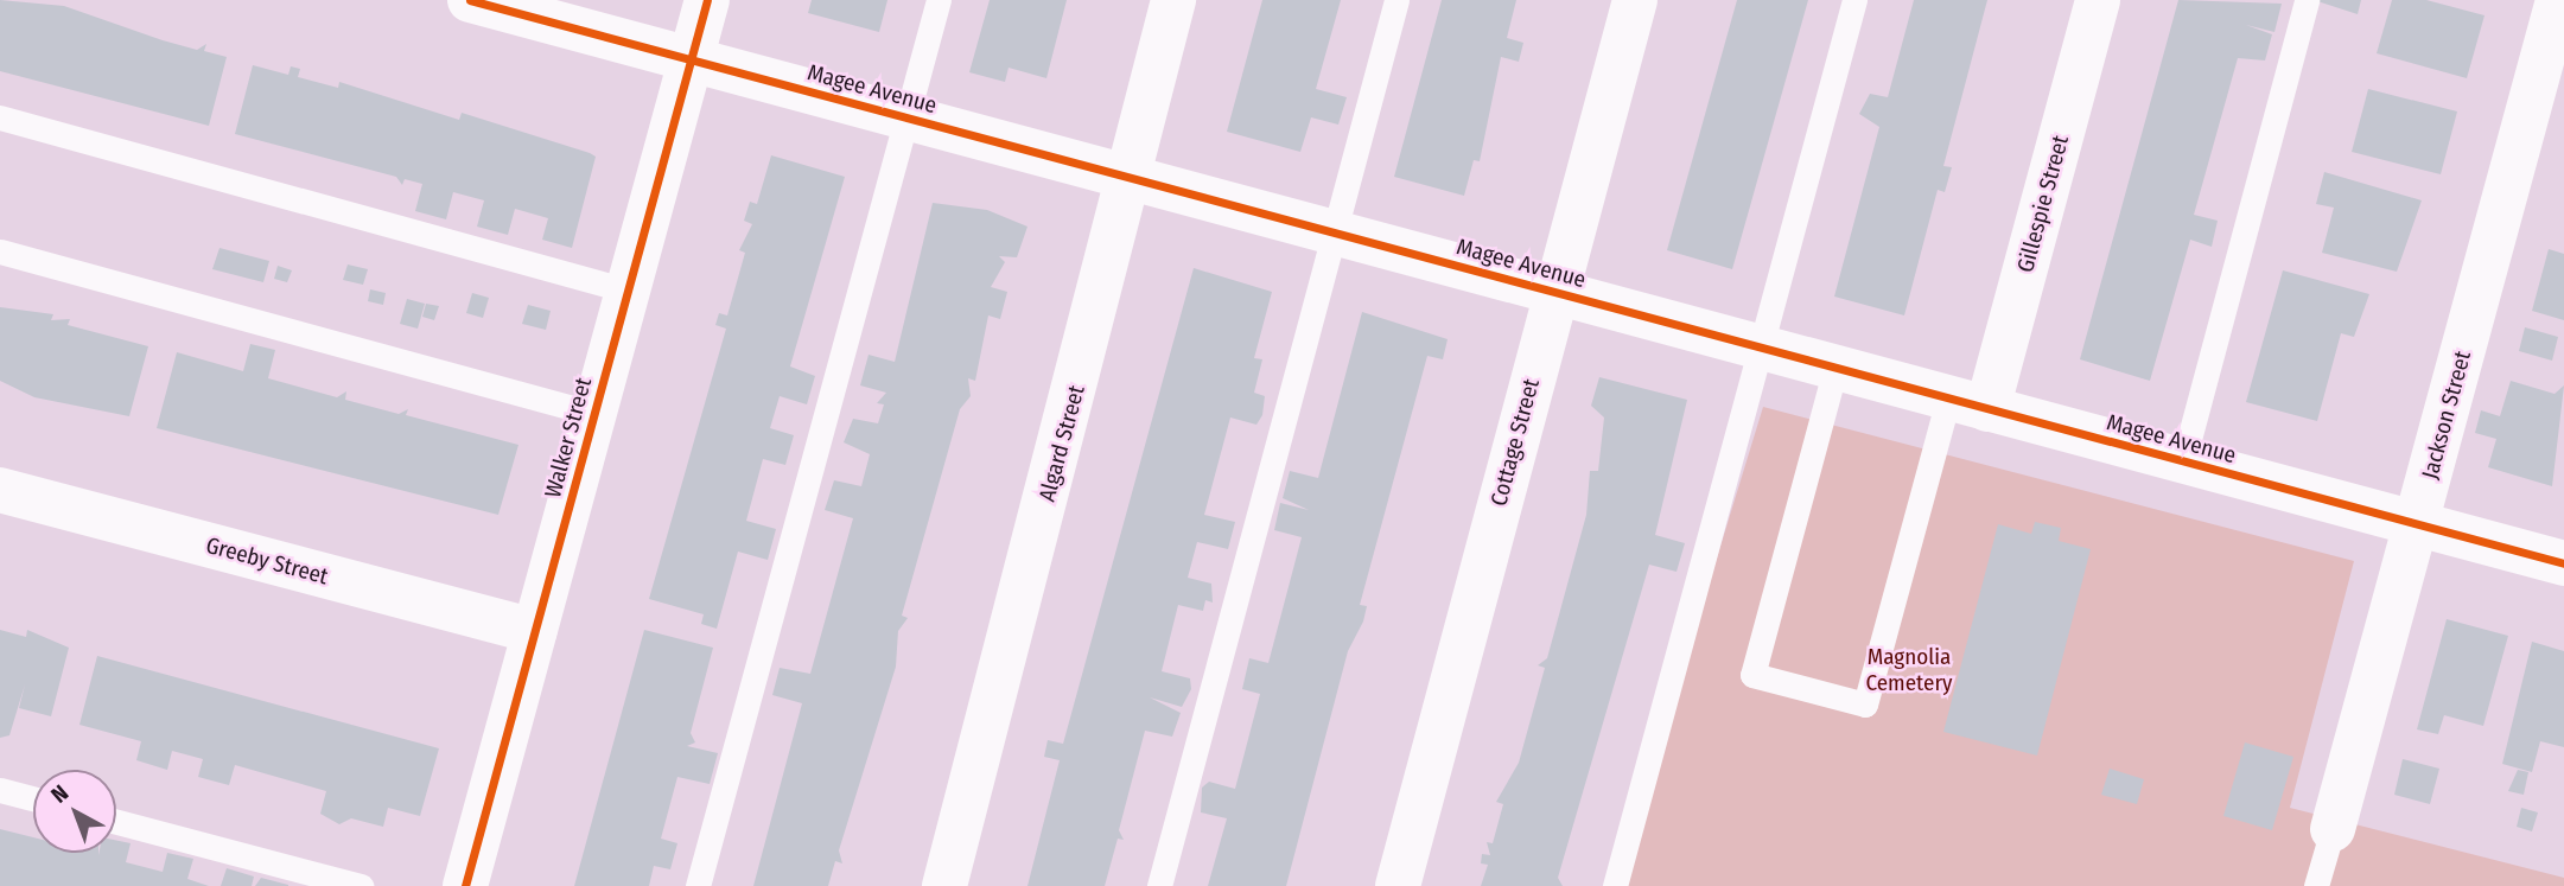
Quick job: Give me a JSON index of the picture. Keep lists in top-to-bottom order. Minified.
{"streets":{"street":["Magee Avenue","Gillespie Street","Jackson Street","Walker Street","Cottage Street","Algard Street","Greeby Street"]},"crossings":[["Magee Avenue","Gillespie Street"],["Magee Avenue","Jackson Street"],["Magee Avenue","Walker Street"],["Magee Avenue","Cottage Street"],["Magee Avenue","Algard Street"],["Walker Street","Greeby Street"]],"parks":["Magnolia Cemetery"],"north":"top left"}
